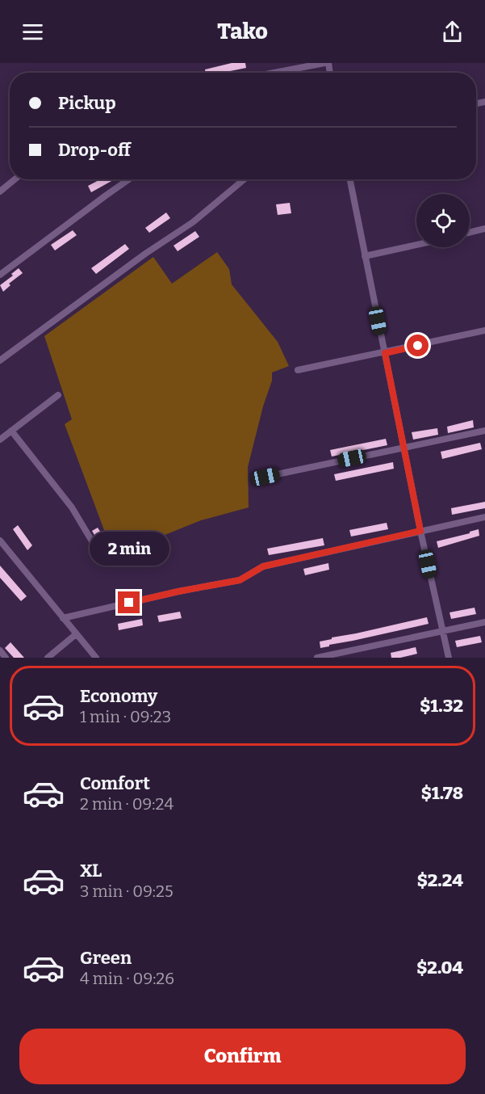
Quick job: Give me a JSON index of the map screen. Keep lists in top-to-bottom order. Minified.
{"page":{"header":"Tako","banner":["Pickup","Drop-off"],"bubble":"2 min","list":[{"name":"Economy","note":"1 min · 09:23","value":"$1.32"},{"name":"Comfort","note":"2 min · 09:24","value":"$1.78"},{"name":"XL","note":"3 min · 09:25","value":"$2.24"},{"name":"Green","note":"4 min · 09:26","value":"$2.04"}],"buttons":"Confirm"}}
